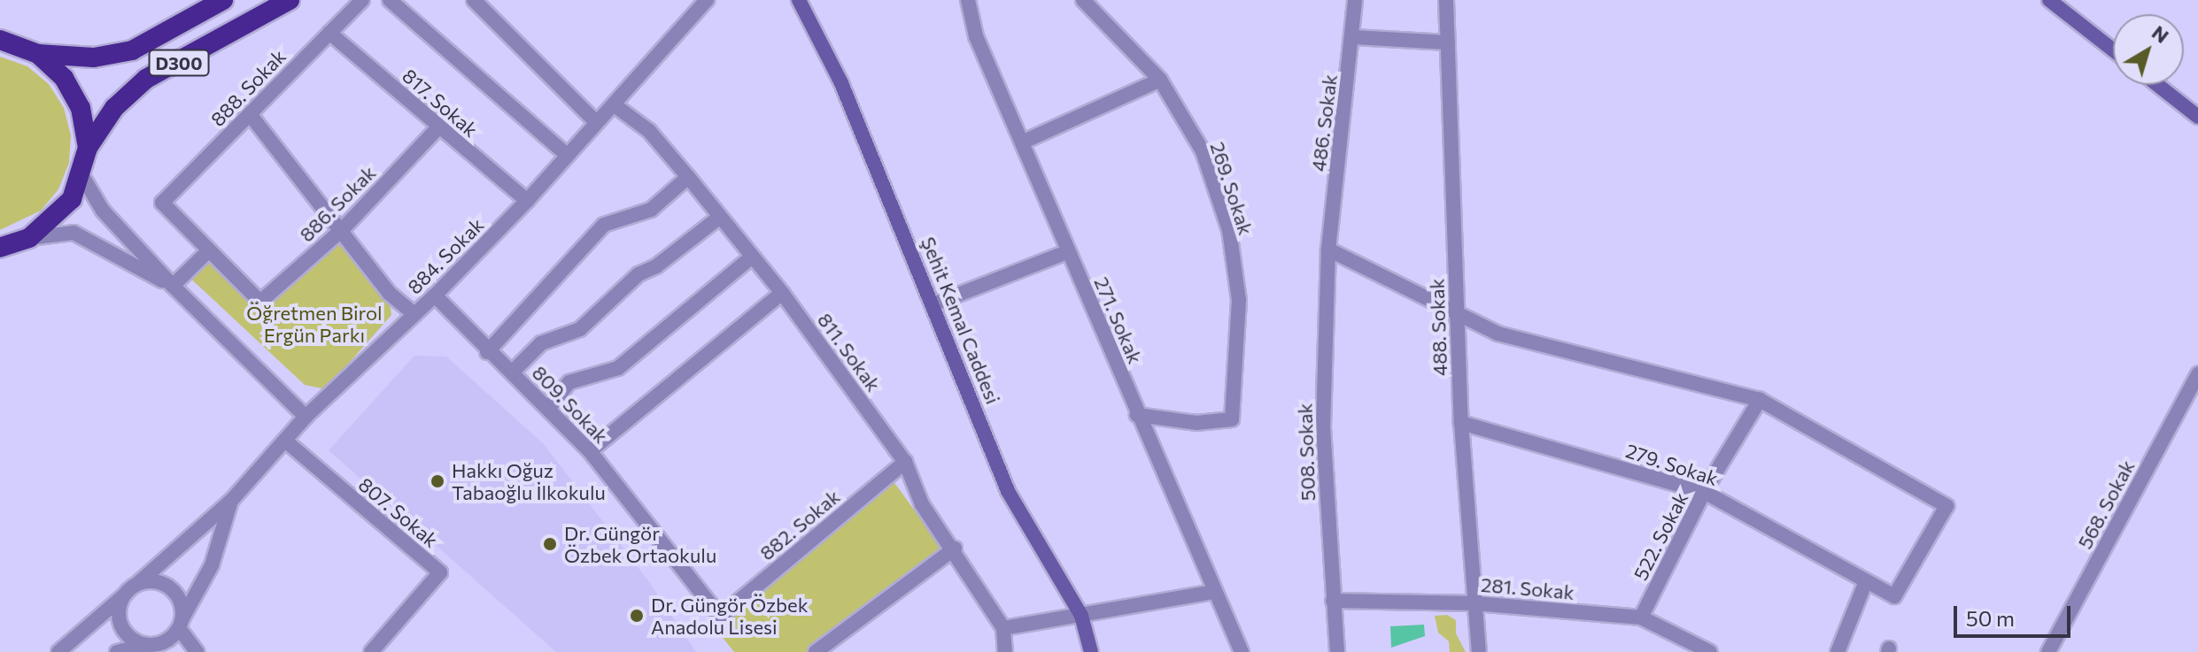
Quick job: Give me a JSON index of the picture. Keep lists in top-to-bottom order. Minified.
{"streets":{"highway":["D300"],"main road":["Şehit Kemal Caddesi"],"street":["888. Sokak","817. Sokak","486. Sokak","269. Sokak","886. Sokak","884. Sokak","271. Sokak","488. Sokak","811. Sokak","809. Sokak","508. Sokak","279. Sokak","568. Sokak","807. Sokak","882. Sokak","522. Sokak","281. Sokak"]},"crossings":[["888. Sokak","817. Sokak"],["888. Sokak","886. Sokak"],["817. Sokak","886. Sokak"],["817. Sokak","884. Sokak"],["486. Sokak","508. Sokak"],["269. Sokak","271. Sokak"],["884. Sokak","811. Sokak"],["884. Sokak","809. Sokak"],["884. Sokak","807. Sokak"],["488. Sokak","279. Sokak"],["488. Sokak","281. Sokak"],["811. Sokak","882. Sokak"],["809. Sokak","882. Sokak"],["508. Sokak","281. Sokak"],["279. Sokak","522. Sokak"],["522. Sokak","281. Sokak"]],"parks":["Öğretmen Birol Ergün Parkı"],"places":["Hakkı Oğuz Tabaoğlu İlkokulu","Dr. Güngör Özbek Ortaokulu","Dr. Güngör Özbek Anadolu Lisesi"],"scale_bar":"50 m","north":"top right"}
